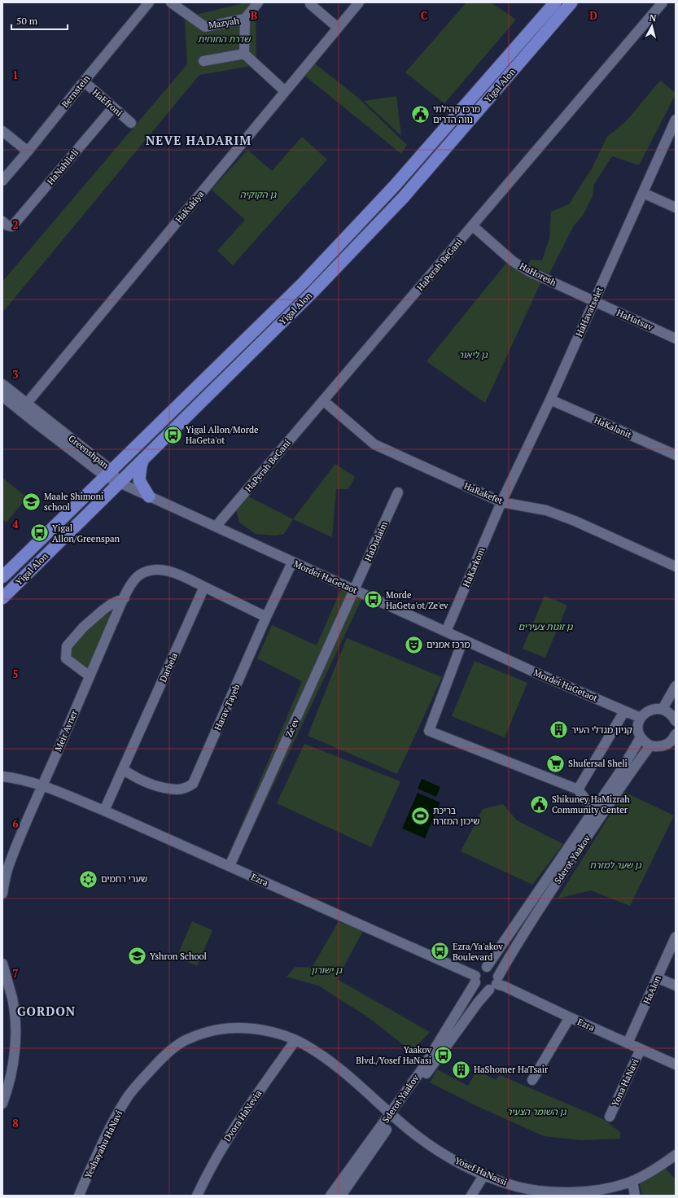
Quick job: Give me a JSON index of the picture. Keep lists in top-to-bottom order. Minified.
{"streets":{"main road":["Yigal Alon"],"street":["Mazyah","Bernstein","HaEfroni","HaNahlieli","HaKukiya","HaPerah BeGani","HaHoresh","HaHavatselet","HaHatsav","HaKalanit","Greenshpan","HaRakefet","HaDudaim","HaKarkom","Mordei HaGetaot","Darbela","Harav Tayeb","Ze'ev","Meir Avner","Sderot Yaakov","Ezra","HaAlon","Yona HaNavi","Dvora HaNevia","Yeshayahu HaNavi","Yosef HaNassi"]},"crossings":[["Yigal Alon","Greenshpan"],["Yigal Alon","Mordei HaGetaot"],["Bernstein","HaEfroni"],["HaEfroni","HaNahlieli"],["HaKukiya","Greenshpan"],["HaPerah BeGani","HaHoresh"],["HaPerah BeGani","HaRakefet"],["HaPerah BeGani","Mordei HaGetaot"],["HaHoresh","HaHavatselet"],["HaHoresh","HaHatsav"],["HaHavatselet","HaHatsav"],["HaHavatselet","HaKalanit"],["HaHavatselet","HaRakefet"],["HaHavatselet","HaKarkom"],["Greenshpan","Mordei HaGetaot"],["HaRakefet","HaKarkom"],["HaDudaim","Mordei HaGetaot"],["HaDudaim","Ze'ev"],["HaKarkom","Mordei HaGetaot"],["Mordei HaGetaot","Harav Tayeb"],["Mordei HaGetaot","Ze'ev"],["Darbela","Harav Tayeb"],["Darbela","Meir Avner"],["Darbela","Ezra"],["Ze'ev","Ezra"],["Meir Avner","Ezra"],["Sderot Yaakov","Ezra"],["Sderot Yaakov","Yeshayahu HaNavi"],["Sderot Yaakov","Yosef HaNassi"],["Ezra","HaAlon"],["Ezra","Yona HaNavi"],["Dvora HaNevia","Yeshayahu HaNavi"],["Yeshayahu HaNavi","Yosef HaNassi"]],"districts":["NEVE HADARIM","GORDON"],"parks":["שדרת החוחית","גן הקוקיה","גן ליאור","גן זוגות צעירים","גן שער למזרח","גן ישורון","גן השומר הצעיר"],"places":{"public building":["מרכז קהילתי נווה הדרים","Shikuney HaMizrah Community Center"],"bus stop":["Yigal Allon/Morde HaGeta'ot","Yigal Allon/Greenspan","Morde HaGeta'ot/Ze'ev","Ezra/Ya'akov Boulevard","Yaakov Blvd./Yosef HaNasi"],"school or university":["Maale Shimoni school","Yshron School"],"theatre":["מרכז אמנים"],"building":["קניון מגדלי העיר","HaShomer HaTsair"],"supermarket":["Shufersal Sheli"],"sports":["בריכת שיכון המזרח"],"synagogue":["שערי רחמים"]},"scale_bar":"50 m","north":"top","grid":{"columns":["B","C","D"],"rows":["1","2","3","4","5","6","7","8"]}}
